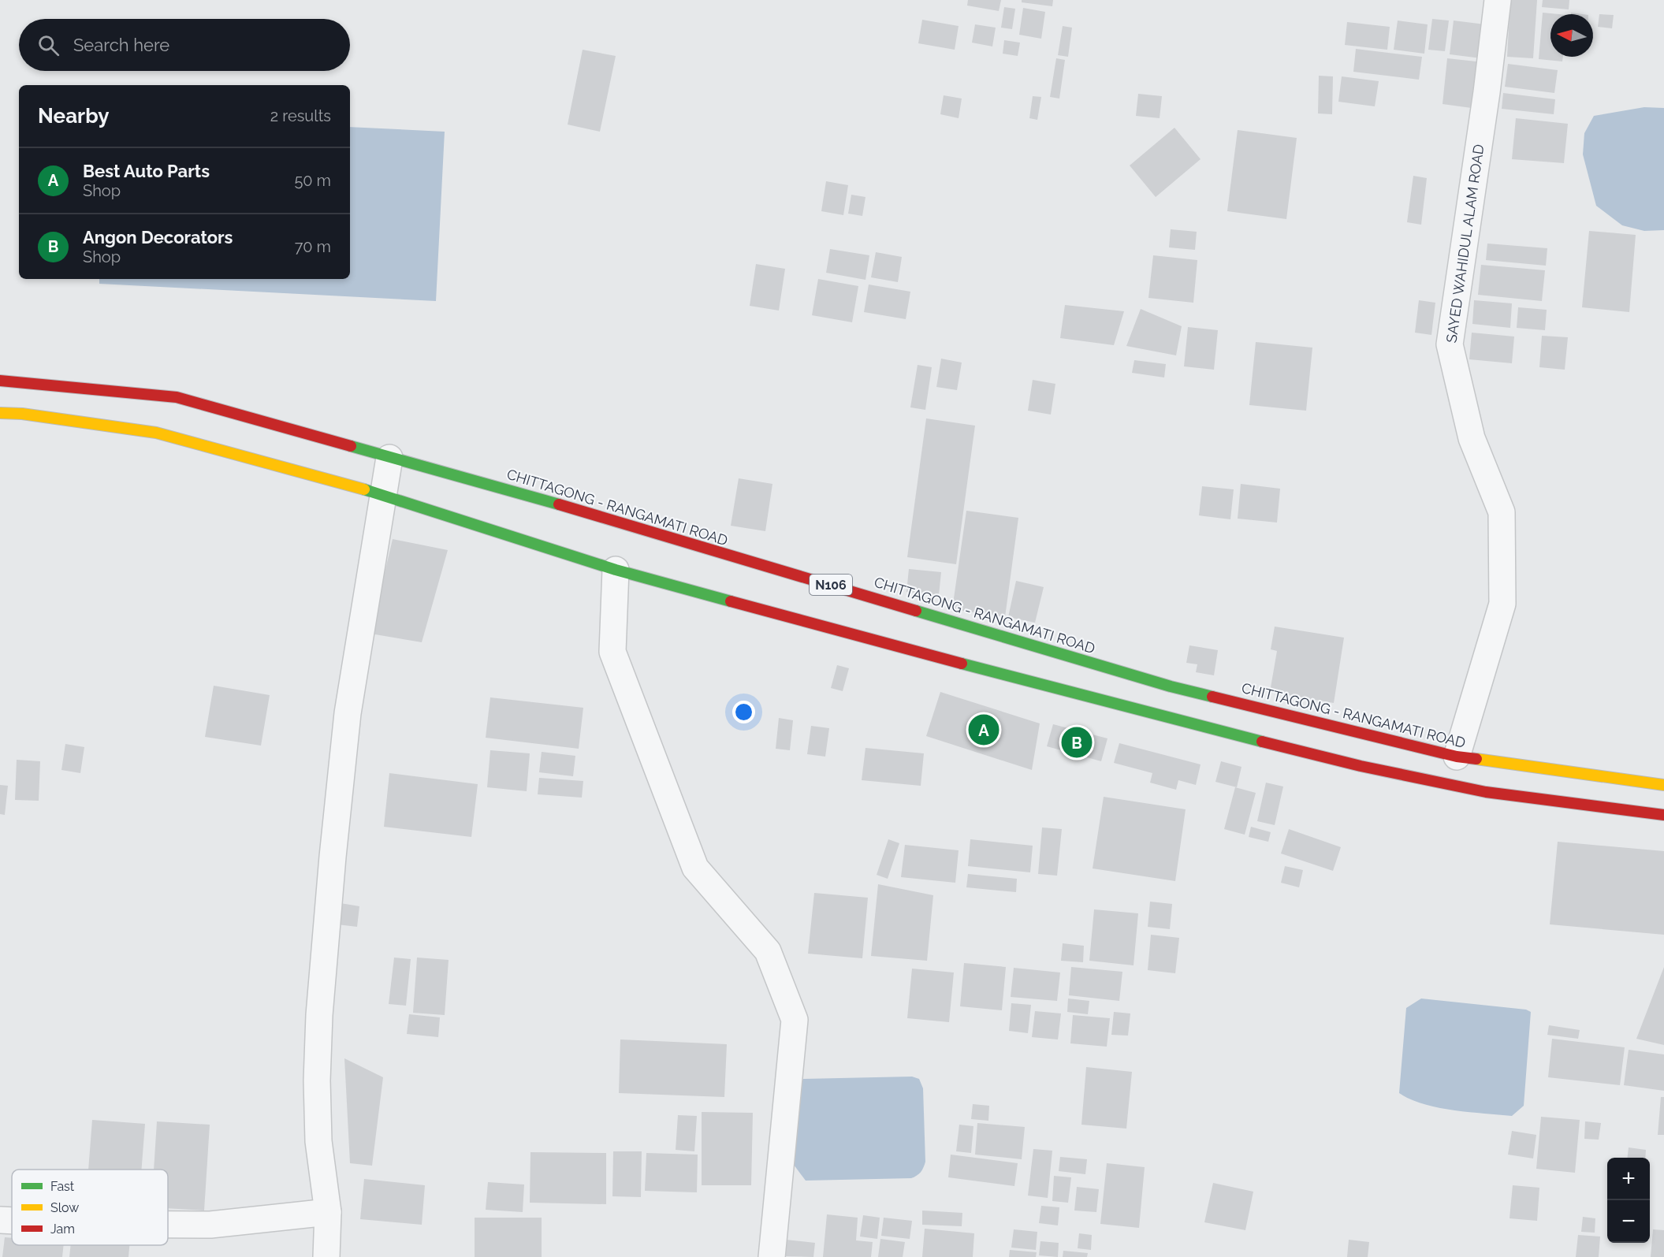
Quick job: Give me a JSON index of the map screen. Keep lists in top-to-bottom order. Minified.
{"streets":{"highway":["CHITTAGONG - RANGAMATI ROAD","N106"],"street":["SAYED WAHIDUL ALAM ROAD"]},"crossings":[["SAYED WAHIDUL ALAM ROAD","CHITTAGONG - RANGAMATI ROAD"]],"legend":["Fast","Slow","Jam"],"north":"left","page":{"search":"Search here","heading":["Nearby","2 results"],"list":[{"mark":"A","name":"Best Auto Parts","note":"Shop","value":"50 m"},{"mark":"B","name":"Angon Decorators","note":"Shop","value":"70 m"}],"pins":["A","B"],"map_buttons":["+","−"]}}
